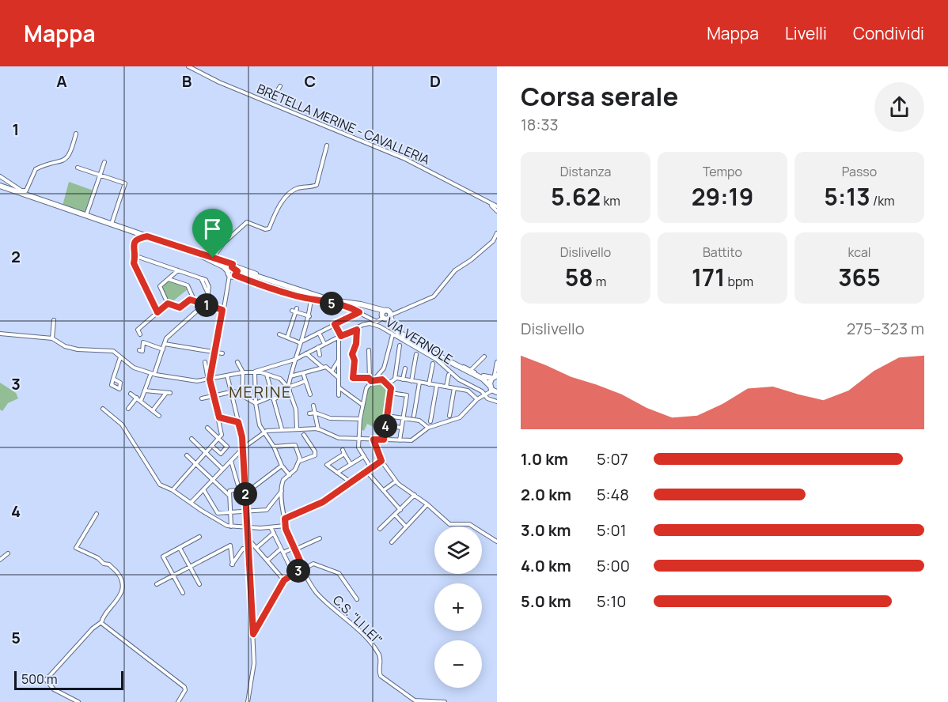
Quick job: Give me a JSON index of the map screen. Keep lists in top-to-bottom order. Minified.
{"streets":{"street":["BRETELLA MERINE - CAVALLERIA","VIA VERNOLE","C.S. \"LI LEI\""]},"districts":["MERINE"],"scale_bar":"500 m","page":{"header":"Mappa","nav":["Mappa","Livelli","Condividi"],"heading":["Corsa serale","18:33"],"stats":[["Distanza","5.62 km"],["Tempo","29:19"],["Passo","5:13 /km"],["Dislivello","58 m"],["Battito","171 bpm"],["kcal","365"]],"pins":["5","1","4","2","3"],"chart":["Dislivello","275–323 m"],"list":[{"name":"1.0 km","note":"5:07"},{"name":"2.0 km","note":"5:48"},{"name":"3.0 km","note":"5:01"},{"name":"4.0 km","note":"5:00"},{"name":"5.0 km","note":"5:10"}],"map_buttons":["+","−"],"scale":"500 m"},"grid":{"columns":["A","B","C","D"],"rows":["1","2","3","4","5"]}}
